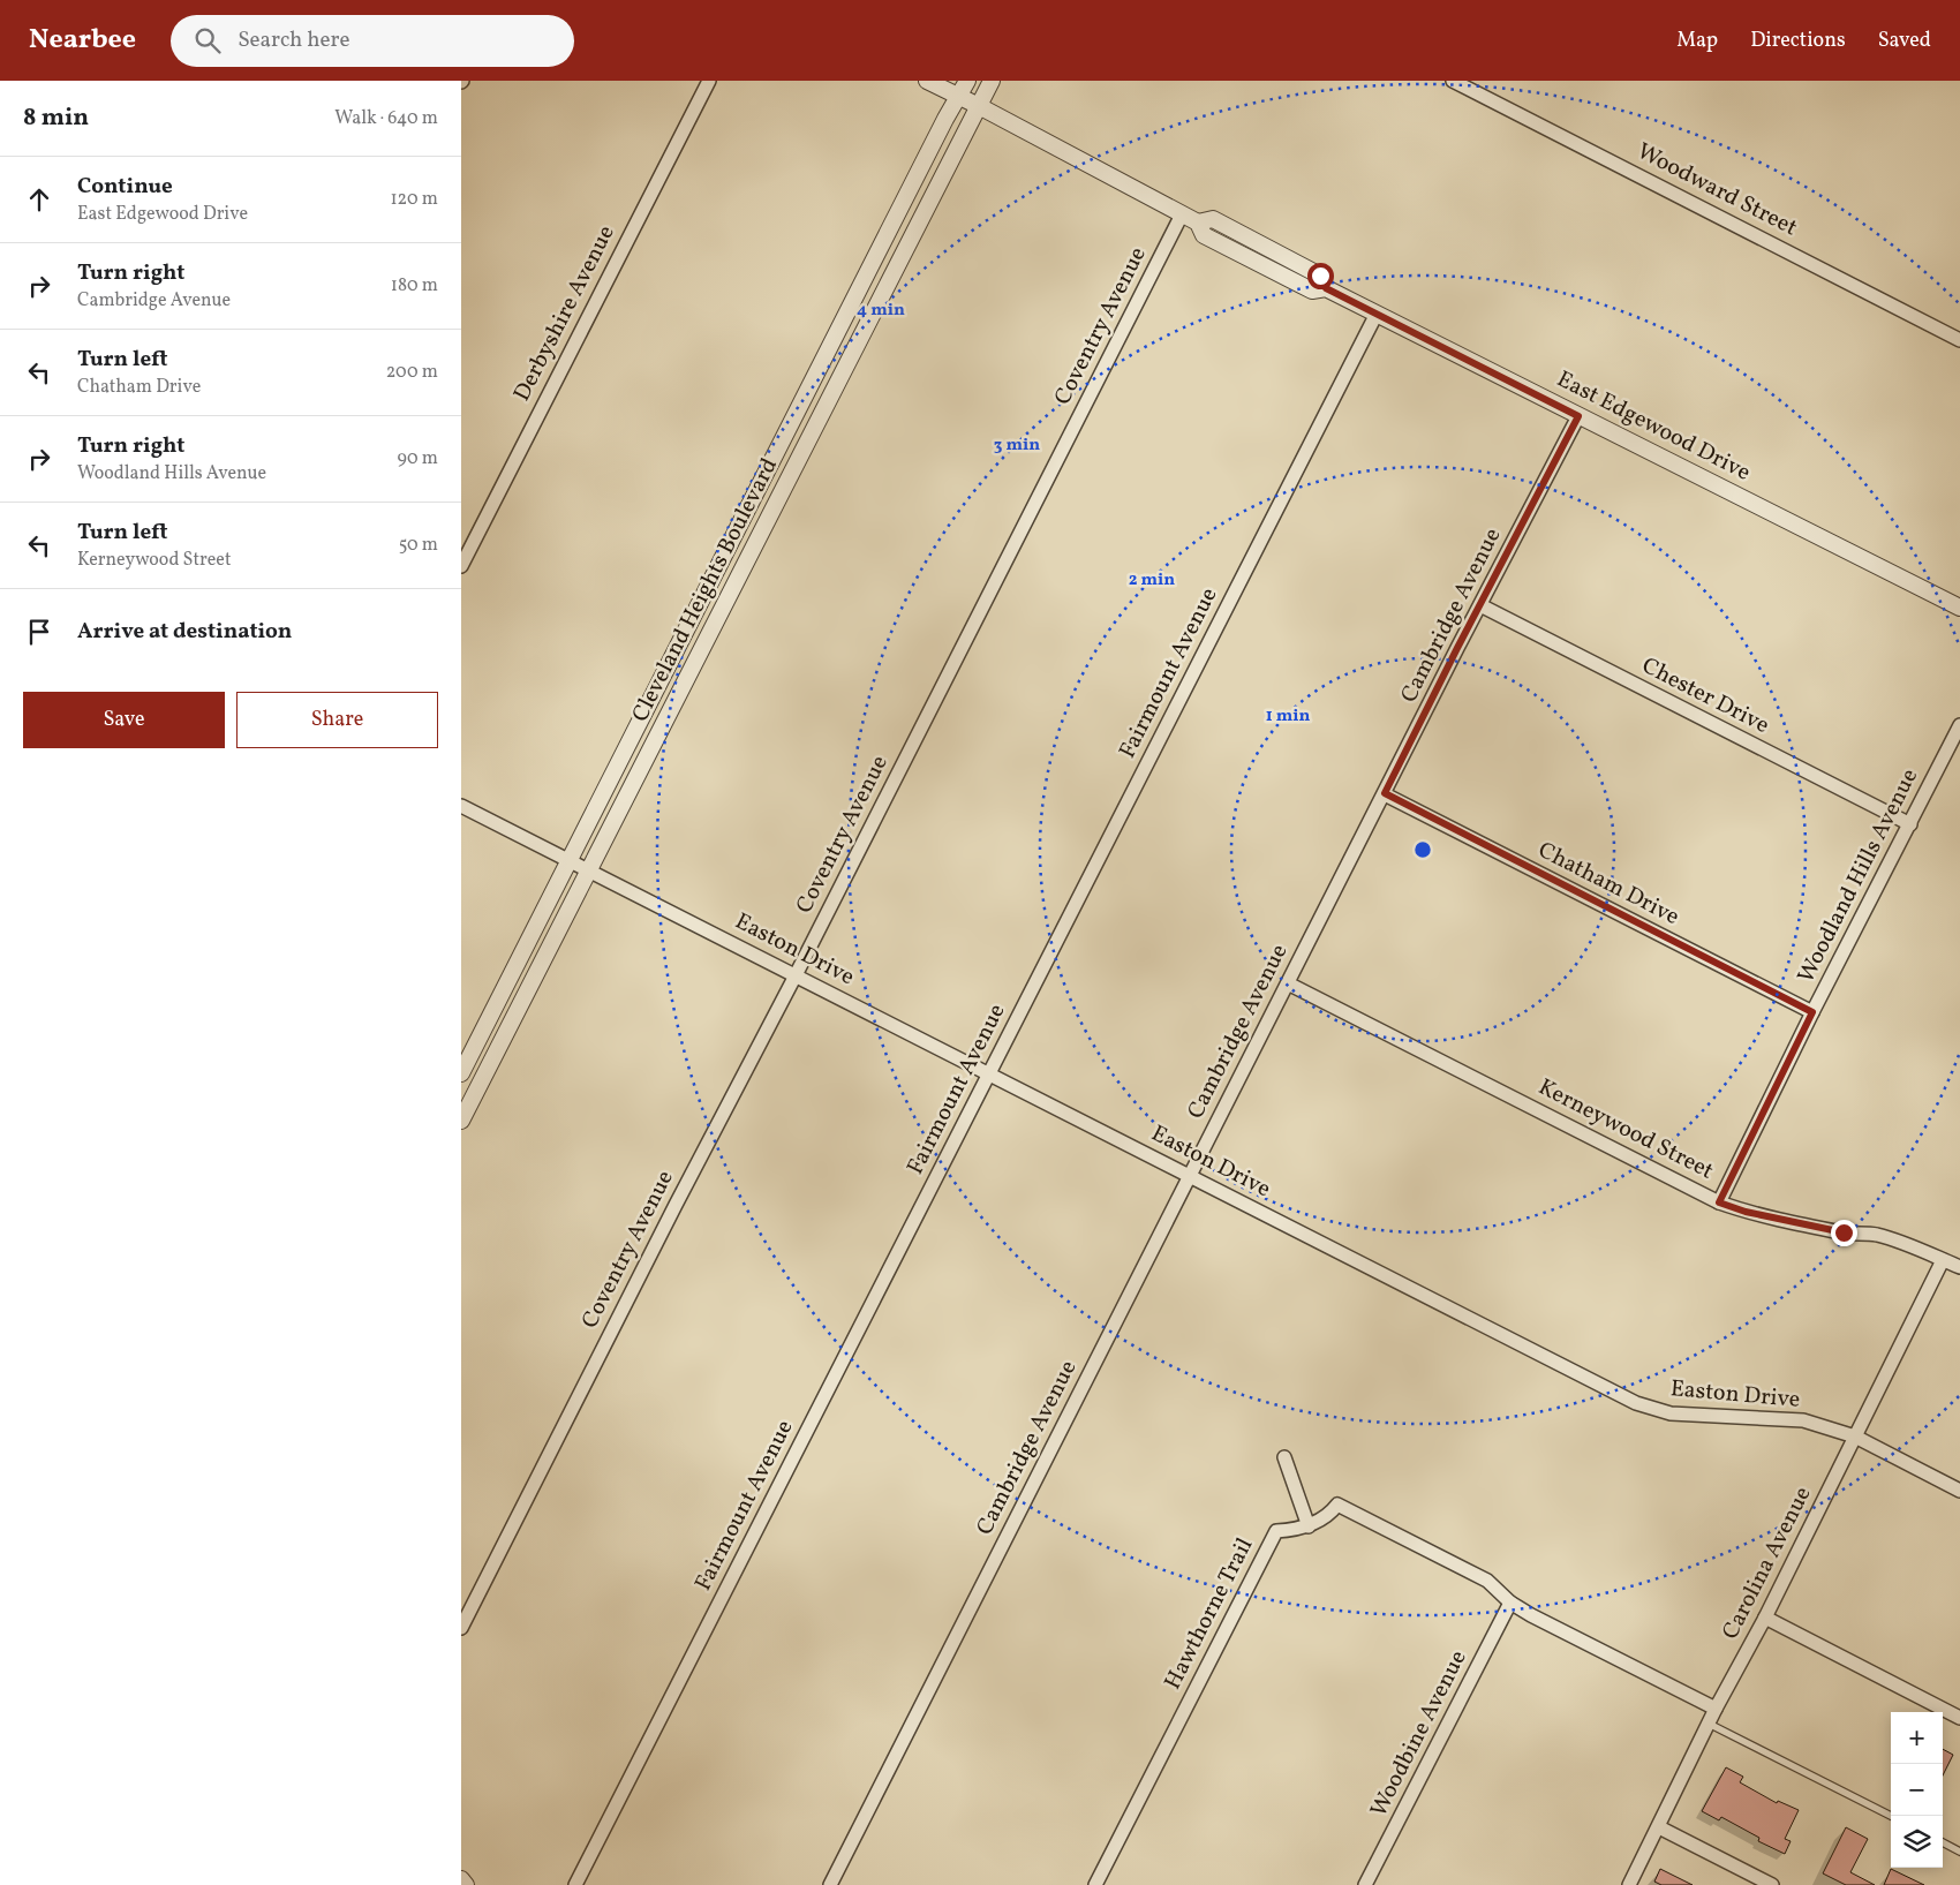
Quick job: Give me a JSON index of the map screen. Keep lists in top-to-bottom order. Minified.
{"streets":{"street":["Woodward Street","Derbyshire Avenue","Coventry Avenue","East Edgewood Drive","Cleveland Heights Boulevard","Cambridge Avenue","Fairmount Avenue","Chester Drive","Woodland Hills Avenue","Chatham Drive","Easton Drive","Kerneywood Street","Carolina Avenue","Hawthorne Trail","Woodbine Avenue"]},"crossings":[["Coventry Avenue","East Edgewood Drive"],["Coventry Avenue","Easton Drive"],["East Edgewood Drive","Cleveland Heights Boulevard"],["East Edgewood Drive","Cambridge Avenue"],["East Edgewood Drive","Fairmount Avenue"],["Cleveland Heights Boulevard","Easton Drive"],["Cambridge Avenue","Chester Drive"],["Cambridge Avenue","Chatham Drive"],["Cambridge Avenue","Easton Drive"],["Cambridge Avenue","Kerneywood Street"],["Fairmount Avenue","Easton Drive"],["Chester Drive","Woodland Hills Avenue"],["Woodland Hills Avenue","Chatham Drive"],["Woodland Hills Avenue","Kerneywood Street"],["Easton Drive","Carolina Avenue"],["Kerneywood Street","Carolina Avenue"],["Carolina Avenue","Hawthorne Trail"],["Hawthorne Trail","Woodbine Avenue"]],"page":{"header":"Nearbee","search":"Search here","nav":["Map","Directions","Saved"],"heading":["8 min","Walk · 640 m"],"list":[["Continue","East Edgewood Drive","120 m"],["Turn right","Cambridge Avenue","180 m"],["Turn left","Chatham Drive","200 m"],["Turn right","Woodland Hills Avenue","90 m"],["Turn left","Kerneywood Street","50 m"],"Arrive at destination"],"buttons":["Save","Share"],"map_buttons":["+","−"]},"rings":["4 min","3 min","2 min","1 min"]}
